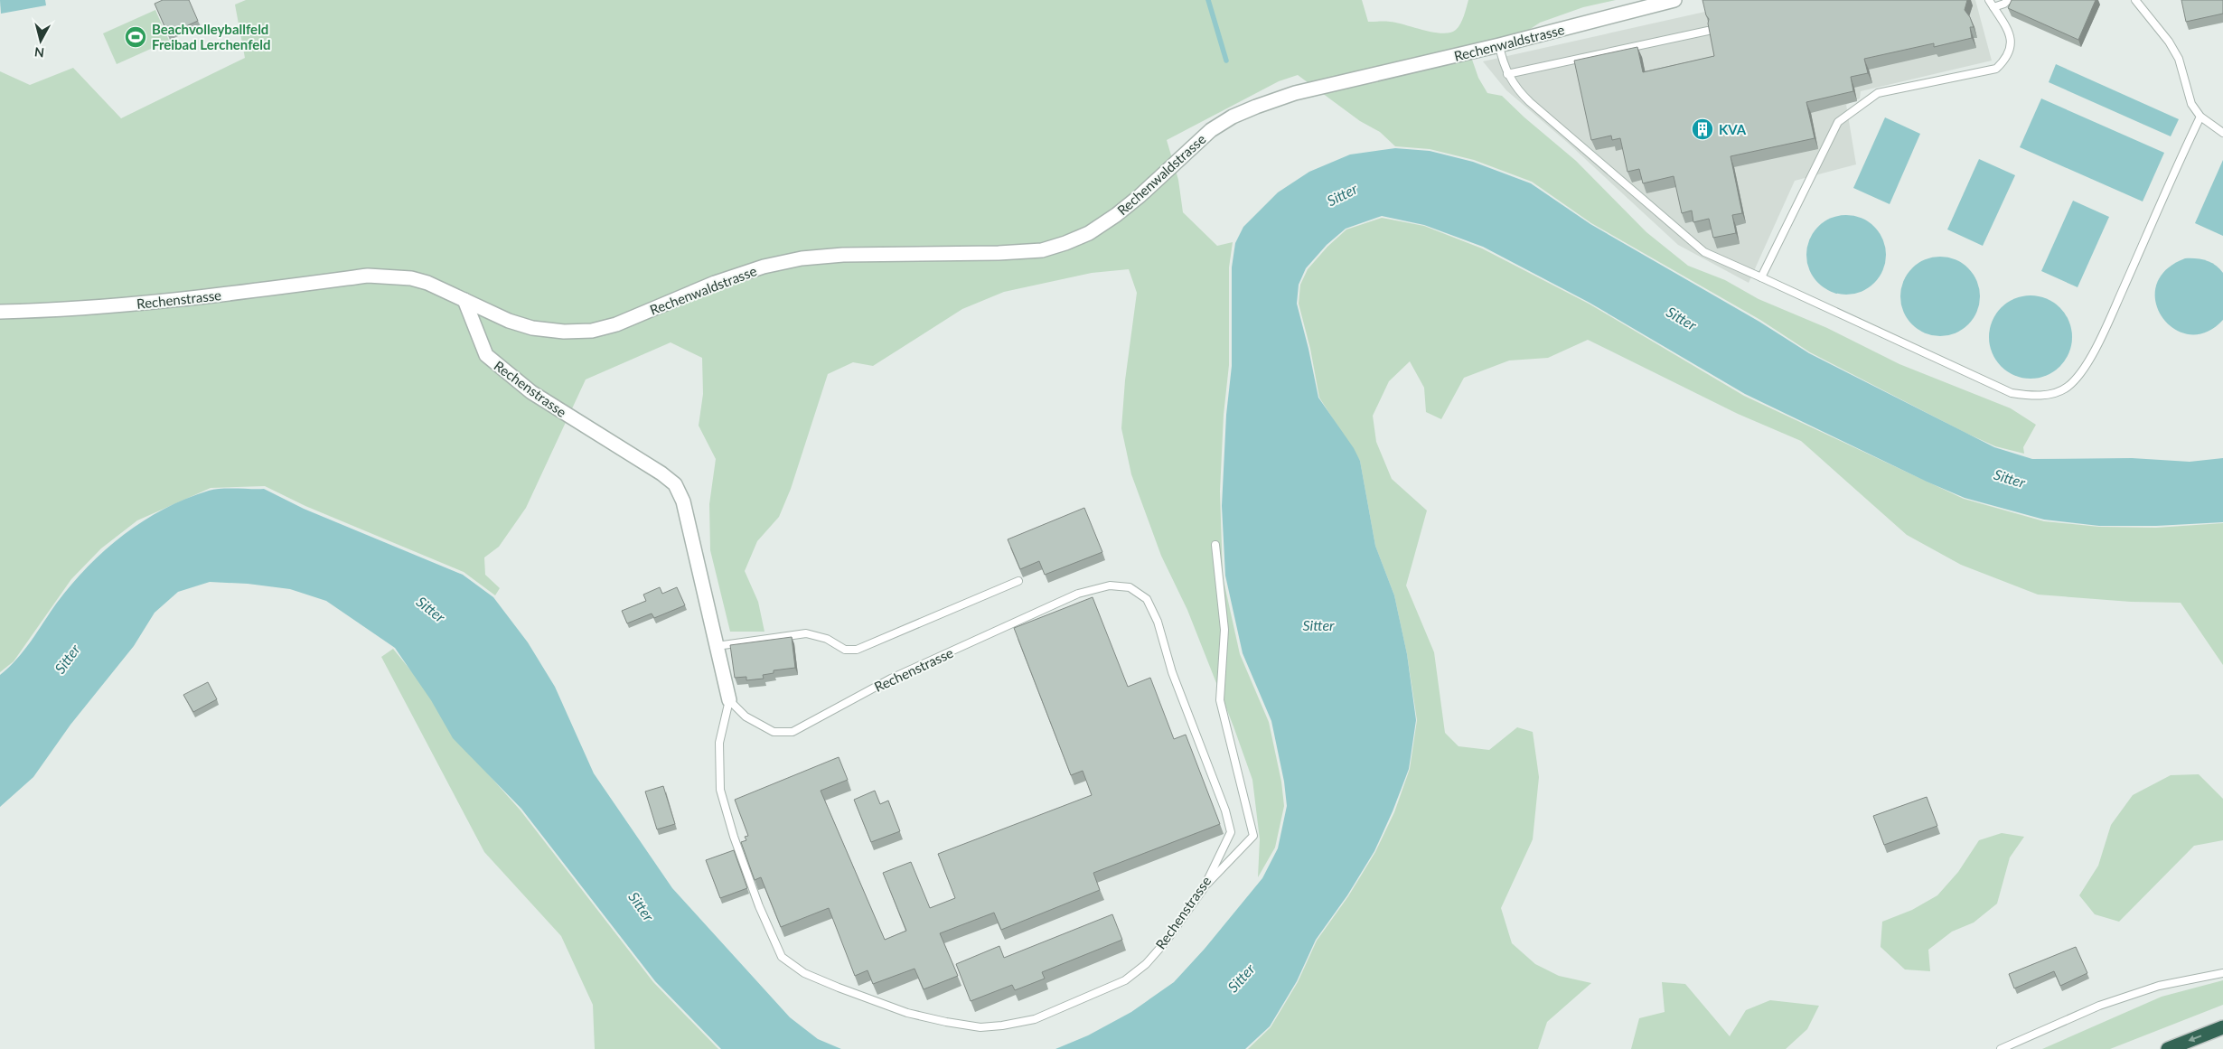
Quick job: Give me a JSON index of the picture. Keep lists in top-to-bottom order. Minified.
{"streets":{"street":["Rechenwaldstrasse","Rechenstrasse"]},"crossings":[["Rechenwaldstrasse","Rechenstrasse"]],"water":["Sitter"],"places":{"sports":["Beachvolleyballfeld Freibad Lerchenfeld"],"building":["KVA"]},"north":"bottom"}
